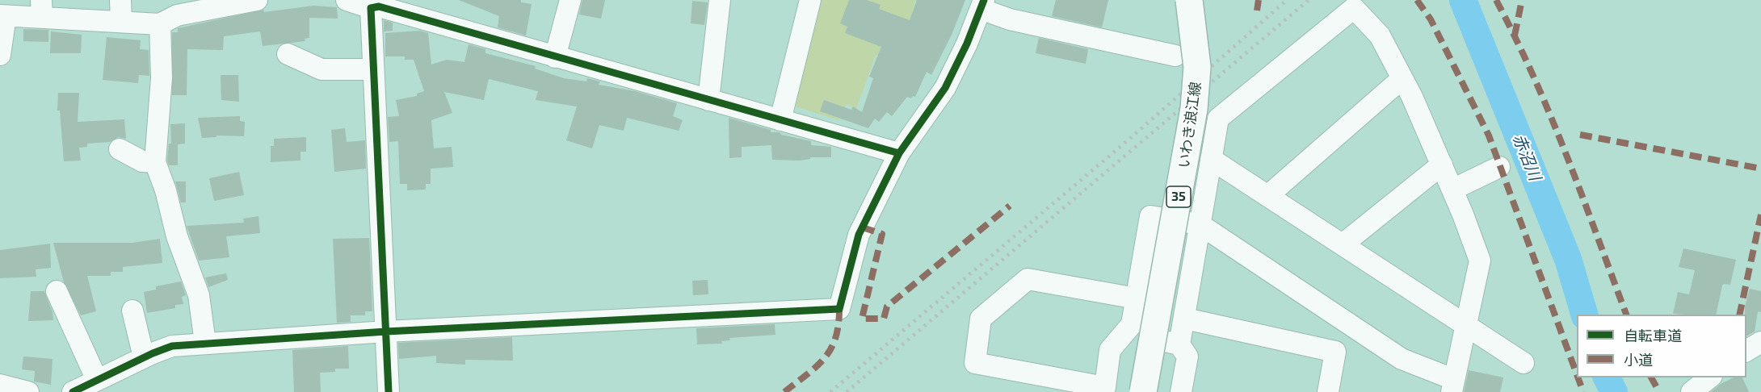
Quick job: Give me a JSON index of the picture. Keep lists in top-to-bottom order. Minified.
{"streets":{"main road":["いわき浪江線","35"]},"water":["赤沼川"],"legend":["自転車道","小道"]}
